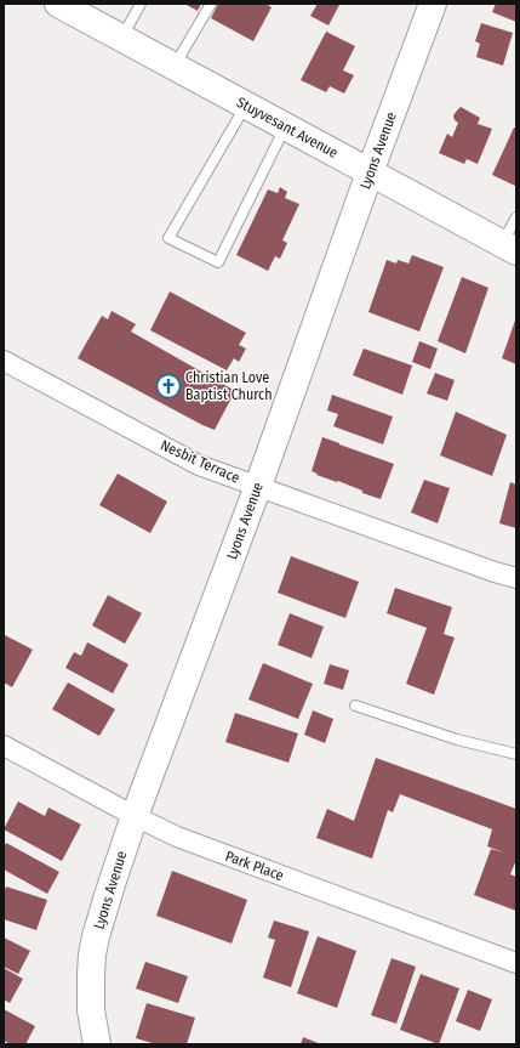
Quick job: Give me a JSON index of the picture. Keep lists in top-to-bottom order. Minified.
{"streets":{"main road":["Stuyvesant Avenue","Lyons Avenue"],"street":["Nesbit Terrace","Park Place"]},"crossings":[["Stuyvesant Avenue","Lyons Avenue"],["Lyons Avenue","Nesbit Terrace"],["Lyons Avenue","Park Place"]],"places":{"church":["Christian Love Baptist Church"]}}
